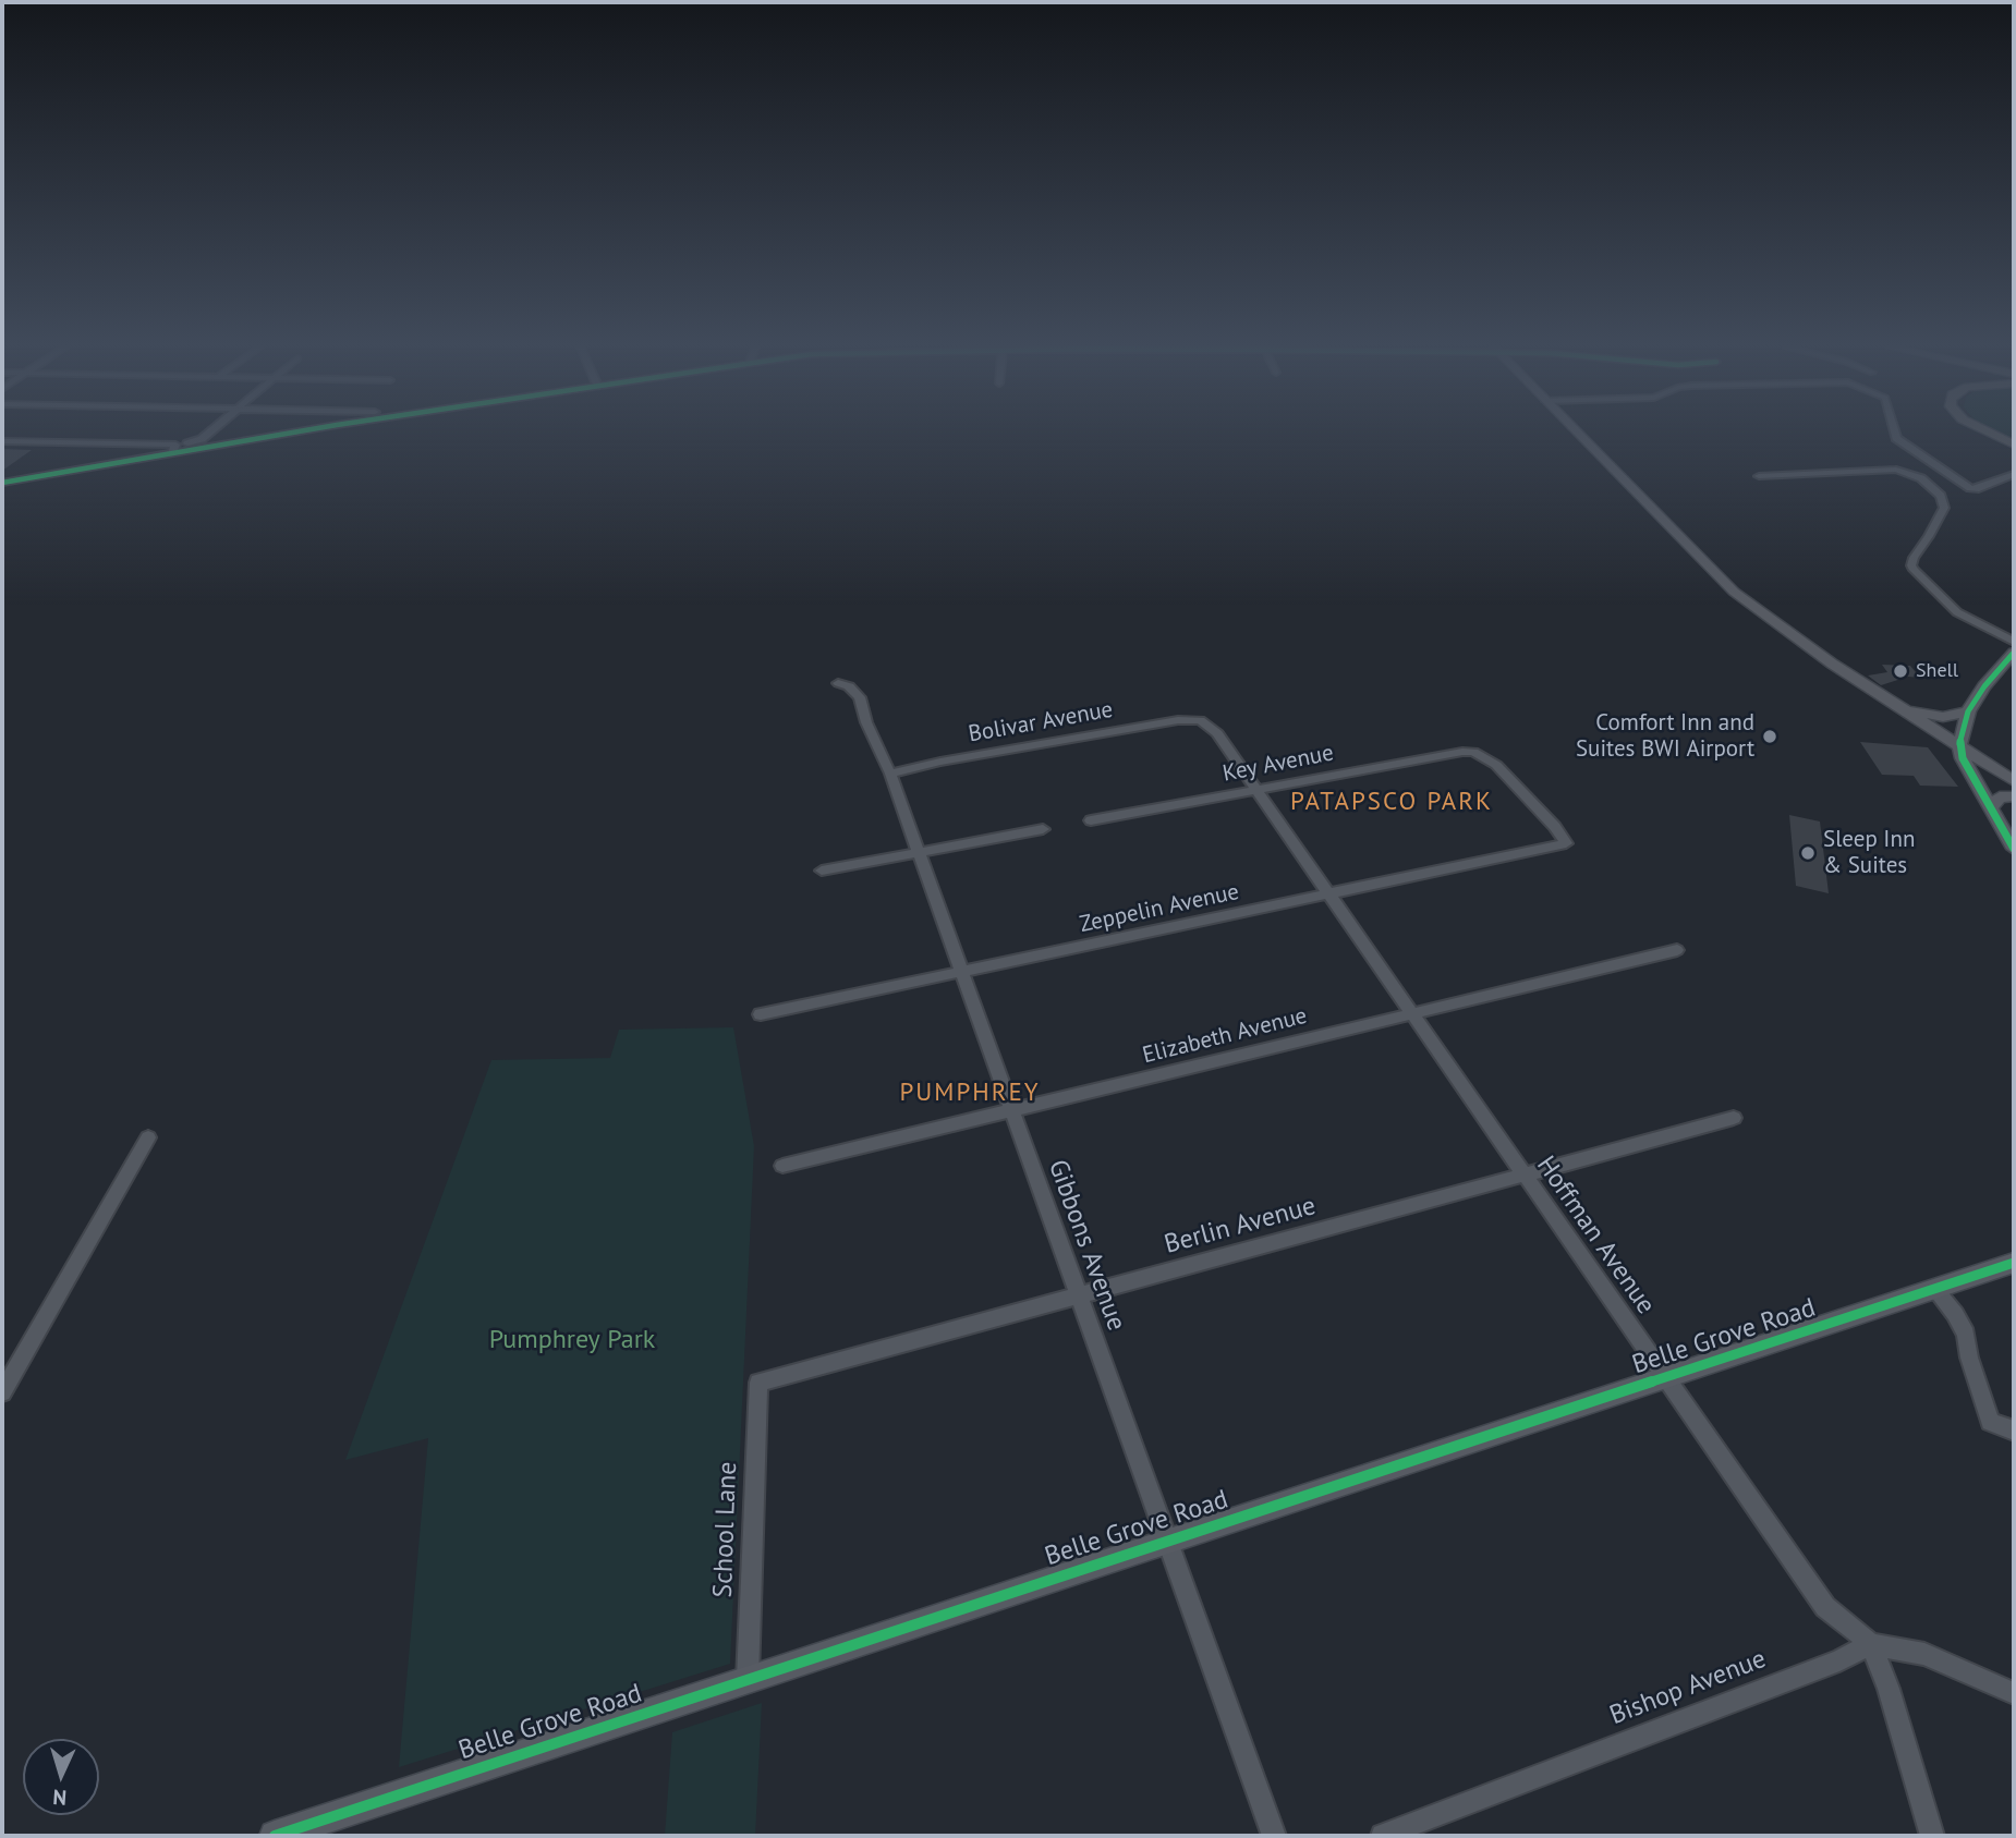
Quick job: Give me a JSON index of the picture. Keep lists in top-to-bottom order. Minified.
{"streets":{"main road":["Belle Grove Road"],"street":["Bolivar Avenue","Key Avenue","Zeppelin Avenue","Elizabeth Avenue","Berlin Avenue","Hoffman Avenue","Gibbons Avenue","School Lane","Bishop Avenue"]},"crossings":[["Bolivar Avenue","Hoffman Avenue"],["Bolivar Avenue","Gibbons Avenue"],["Key Avenue","Zeppelin Avenue"],["Key Avenue","Hoffman Avenue"],["Zeppelin Avenue","Hoffman Avenue"],["Zeppelin Avenue","Gibbons Avenue"],["Elizabeth Avenue","Hoffman Avenue"],["Elizabeth Avenue","Gibbons Avenue"],["Berlin Avenue","Hoffman Avenue"],["Berlin Avenue","Gibbons Avenue"],["Berlin Avenue","School Lane"],["Hoffman Avenue","Belle Grove Road"],["Hoffman Avenue","Bishop Avenue"],["Gibbons Avenue","Belle Grove Road"],["Belle Grove Road","School Lane"]],"districts":["PATAPSCO PARK","PUMPHREY"],"parks":["Pumphrey Park"],"places":["Shell","Comfort Inn and Suites BWI Airport","Sleep Inn & Suites"],"north":"bottom"}
